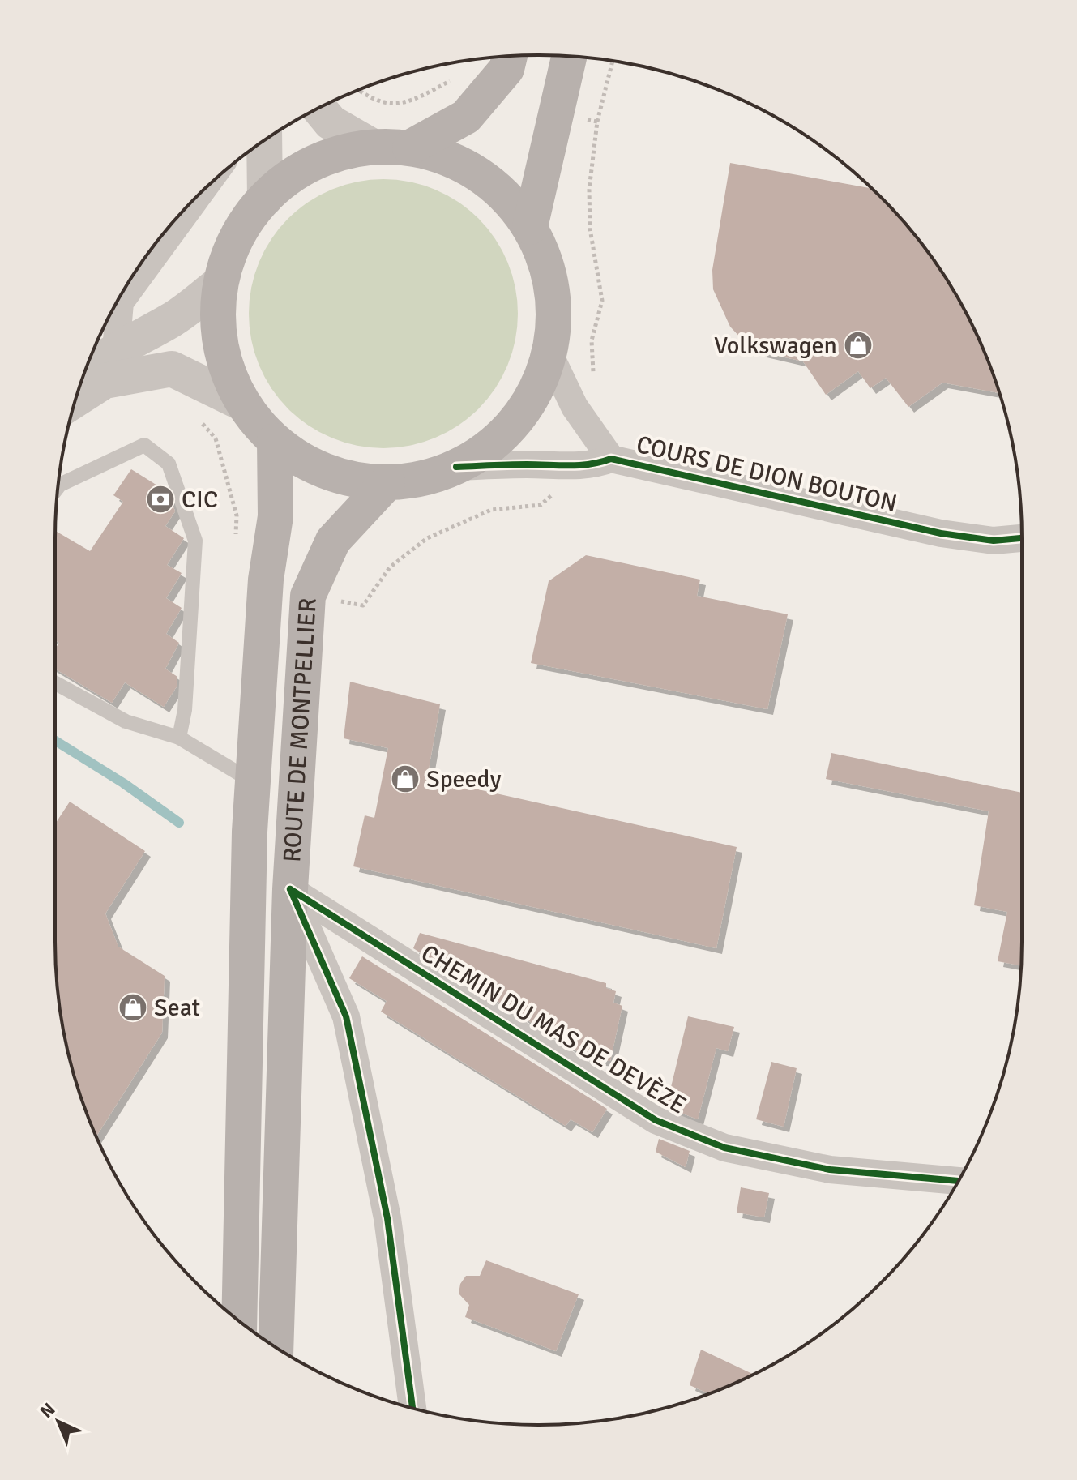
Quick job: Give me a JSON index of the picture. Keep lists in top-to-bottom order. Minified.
{"streets":{"main road":["ROUTE DE MONTPELLIER"],"street":["COURS DE DION BOUTON","CHEMIN DU MAS DE DEVÈZE"]},"crossings":[["ROUTE DE MONTPELLIER","CHEMIN DU MAS DE DEVÈZE"]],"places":{"shop":["Volkswagen","Speedy","Seat"],"bank":["CIC"]},"north":"top left"}
